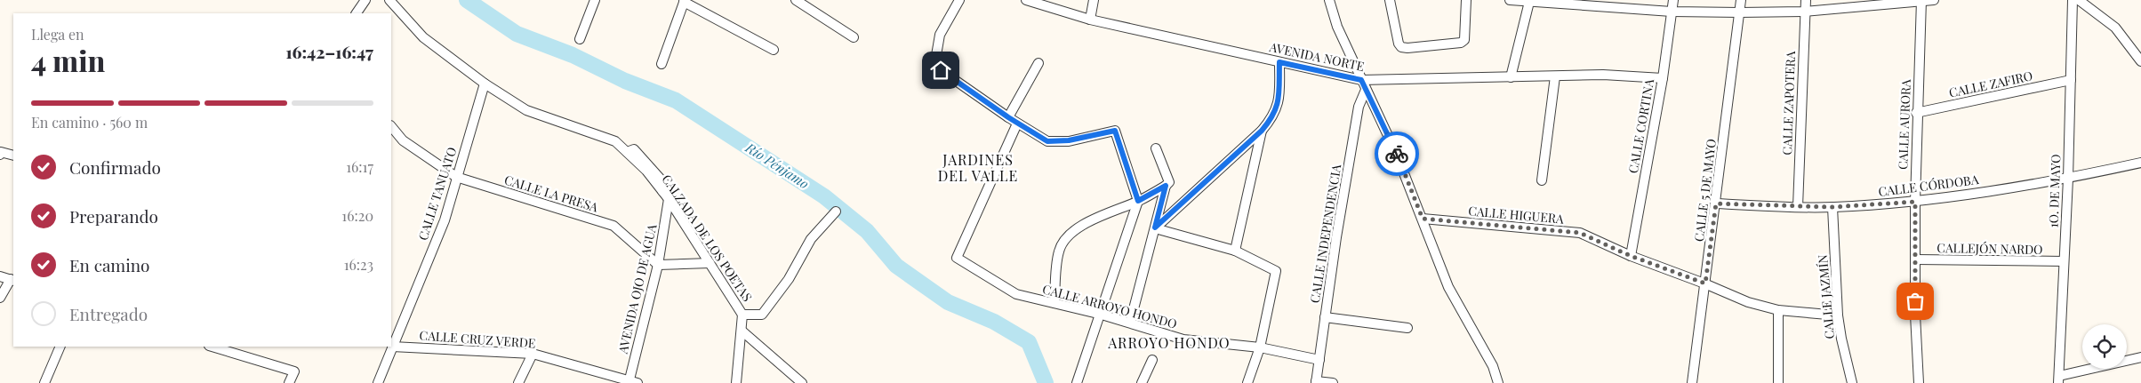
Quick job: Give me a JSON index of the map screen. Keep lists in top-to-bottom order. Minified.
{"streets":{"street":["AVENIDA NORTE","CALLE ZAFIRO","CALLE ZAPOTERA","CALLE AURORA","CALLE CORTINA","CALLE CÓRDOBA","CALLE 5 DE MAYO","1O. DE MAYO","CALLE TANUATO","CALLE LA PRESA","CALLE HIGUERA","CALLE INDEPENDENCIA","CALZADA DE LOS POETAS","CALLEJÓN NARDO","AVENIDA OJO DE AGUA","CALLE JAZMÍN","CALLE ARROYO HONDO","CALLE CRUZ VERDE"]},"crossings":[["AVENIDA NORTE","CALLE CORTINA"],["CALLE ZAFIRO","CALLE AURORA"],["CALLE ZAFIRO","1O. DE MAYO"],["CALLE ZAPOTERA","CALLE CÓRDOBA"],["CALLE AURORA","CALLE CÓRDOBA"],["CALLE AURORA","CALLEJÓN NARDO"],["CALLE CORTINA","CALLE HIGUERA"],["CALLE CÓRDOBA","CALLE 5 DE MAYO"],["CALLE CÓRDOBA","1O. DE MAYO"],["CALLE CÓRDOBA","CALLE JAZMÍN"],["CALLE 5 DE MAYO","CALLE HIGUERA"],["1O. DE MAYO","CALLEJÓN NARDO"],["CALLE TANUATO","CALLE LA PRESA"],["CALLE TANUATO","CALZADA DE LOS POETAS"],["CALLE TANUATO","CALLE CRUZ VERDE"],["CALLE LA PRESA","AVENIDA OJO DE AGUA"],["CALLE HIGUERA","CALLE JAZMÍN"],["CALLE INDEPENDENCIA","CALLE ARROYO HONDO"],["CALZADA DE LOS POETAS","AVENIDA OJO DE AGUA"],["AVENIDA OJO DE AGUA","CALLE CRUZ VERDE"]],"districts":["JARDINES DEL VALLE","ARROYO HONDO"],"water":["Río Pénjamo"],"page":{"heading":["4 min","Llega en","16:42–16:47"],"bar":"En camino · 560 m","list":[["Confirmado","16:17"],["Preparando","16:20"],["En camino","16:23"],"Entregado"]}}
